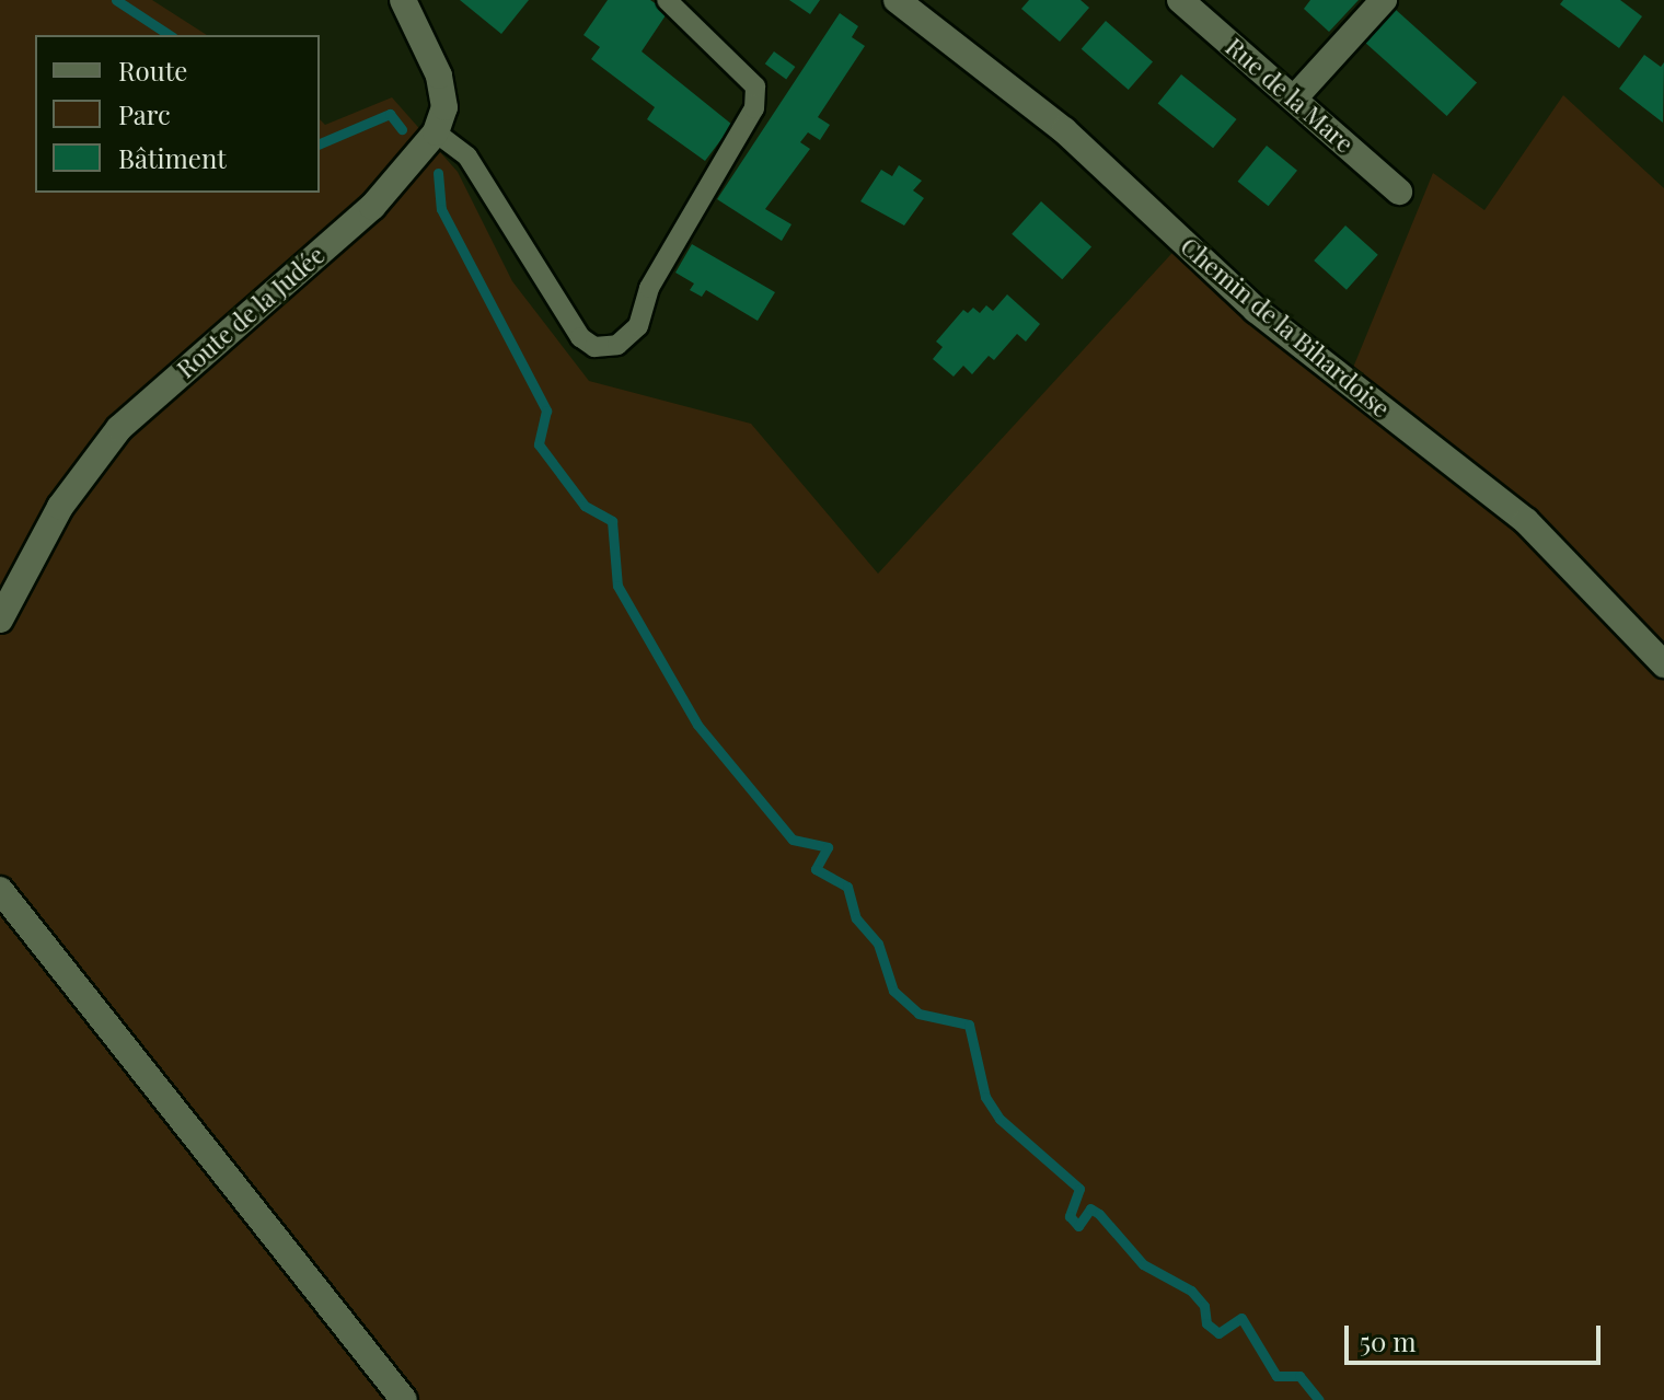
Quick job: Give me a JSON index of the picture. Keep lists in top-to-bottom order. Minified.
{"streets":{"street":["Rue de la Mare","Route de la Judée","Chemin de la Bihardoise"]},"legend":["Route","Parc","Bâtiment"],"scale_bar":"50 m"}
